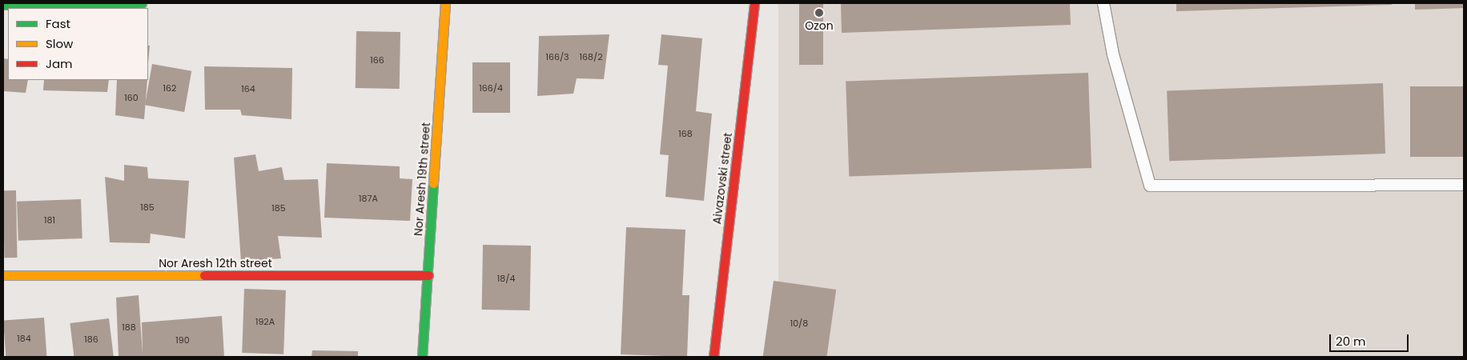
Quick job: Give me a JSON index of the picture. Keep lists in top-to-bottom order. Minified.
{"streets":{"street":["Aivazovski street","Nor Aresh 19th street","Nor Aresh 12th street"]},"crossings":[["Nor Aresh 19th street","Nor Aresh 12th street"]],"places":["Ozon"],"house_numbers":["166/3","168/2","166","162","166/4","164","160","168","187A","185","185","181","18/4","192A","10/8","188","184","186","190"],"legend":["Fast","Slow","Jam"],"scale_bar":"20 m"}
